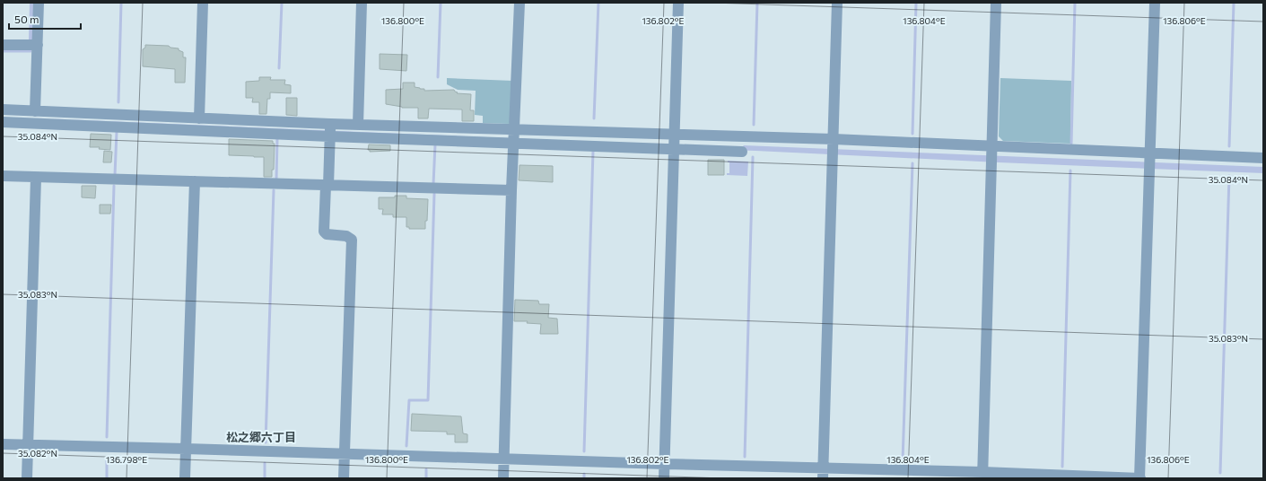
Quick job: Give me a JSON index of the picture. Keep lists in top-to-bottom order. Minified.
{"districts":["松之郷六丁目"],"scale_bar":"50 m","coordinates":["136.800°E","136.802°E","136.804°E","136.806°E","35.084°N","35.083°N","35.082°N","136.798°E"]}
